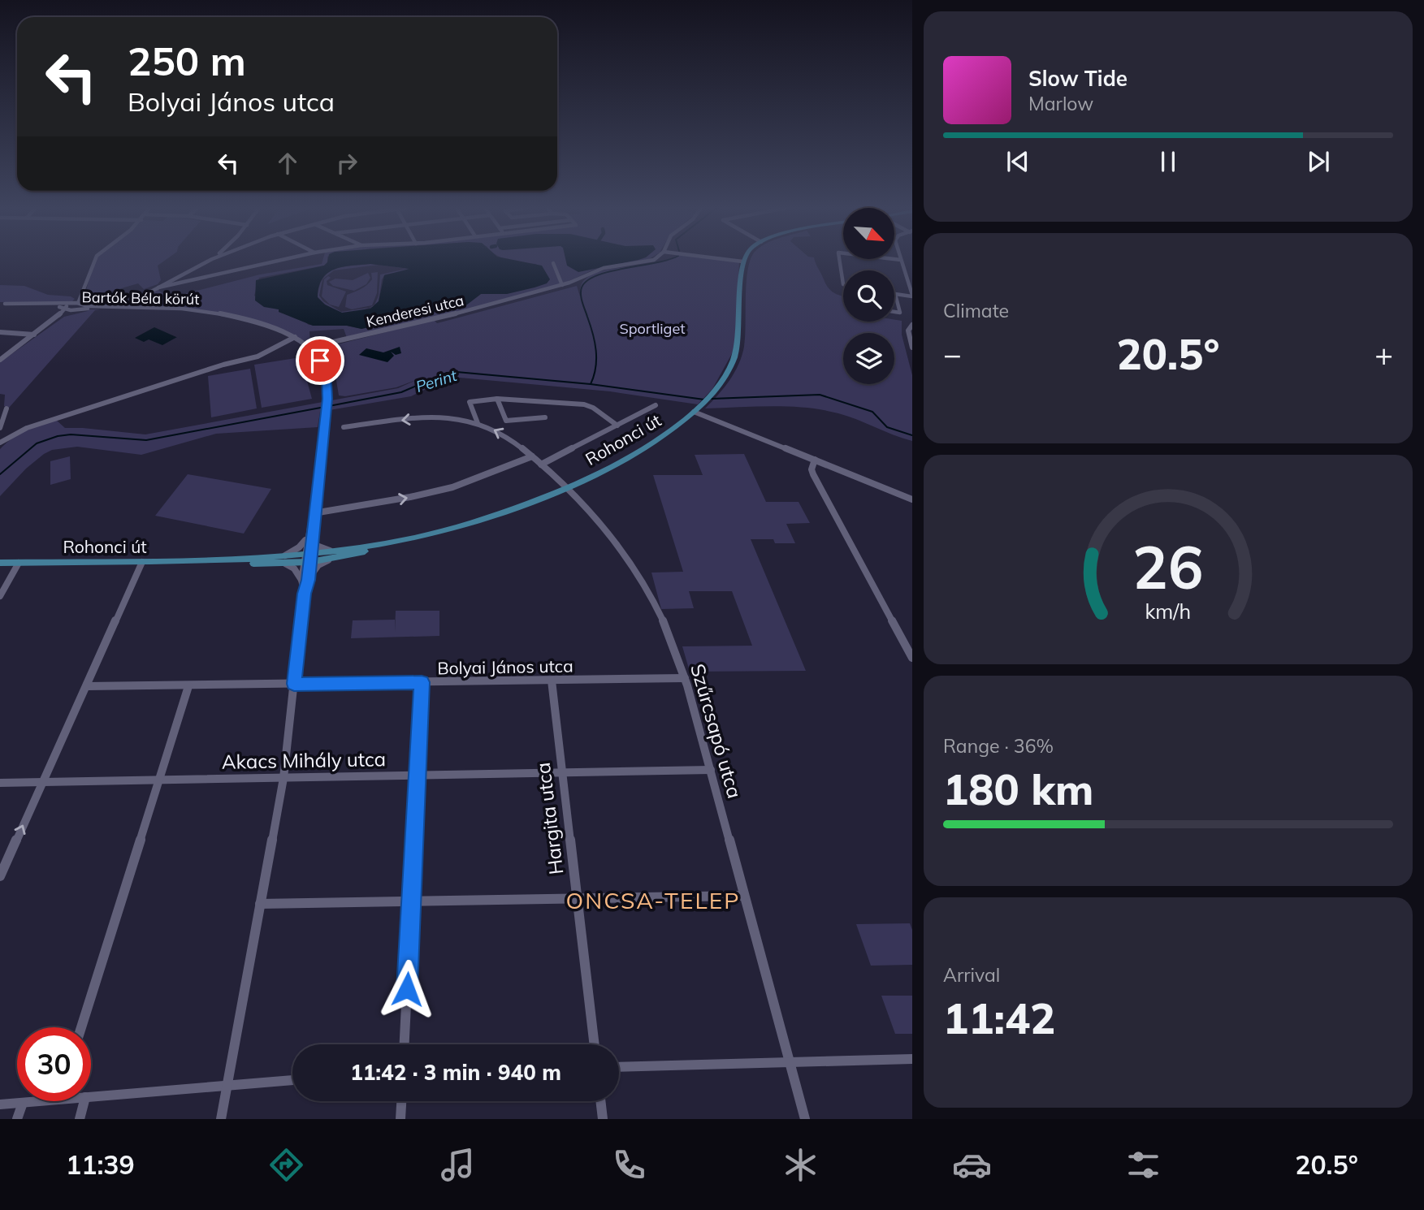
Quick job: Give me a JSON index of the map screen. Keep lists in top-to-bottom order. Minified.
{"streets":{"main road":["Rohonci út"],"street":["Bartók Béla körút","Kenderesi utca","Bolyai János utca","Szűrcsapó utca","Akacs Mihály utca","Hargita utca"]},"crossings":[["Bartók Béla körút","Kenderesi utca"],["Bartók Béla körút","Rohonci út"],["Bartók Béla körút","Bolyai János utca"],["Bartók Béla körút","Akacs Mihály utca"],["Rohonci út","Szűrcsapó utca"],["Bolyai János utca","Szűrcsapó utca"],["Bolyai János utca","Hargita utca"],["Szűrcsapó utca","Akacs Mihály utca"],["Akacs Mihály utca","Hargita utca"]],"districts":["ONCSA-TELEP"],"water":["Perint"],"parks":["Sportliget"],"north":"bottom right","page":{"turn":["250 m","Bolyai János utca"],"song":["Slow Tide","Marlow"],"tile":["Climate",["Range · 36%","180 km"],["Arrival","11:42"]],"heat":["−","20.5°","+"],"limit":"30","trip":"11:42 · 3 min · 940 m","tabs":["11:39","20.5°"],"gauge":["26","km/h"]}}
